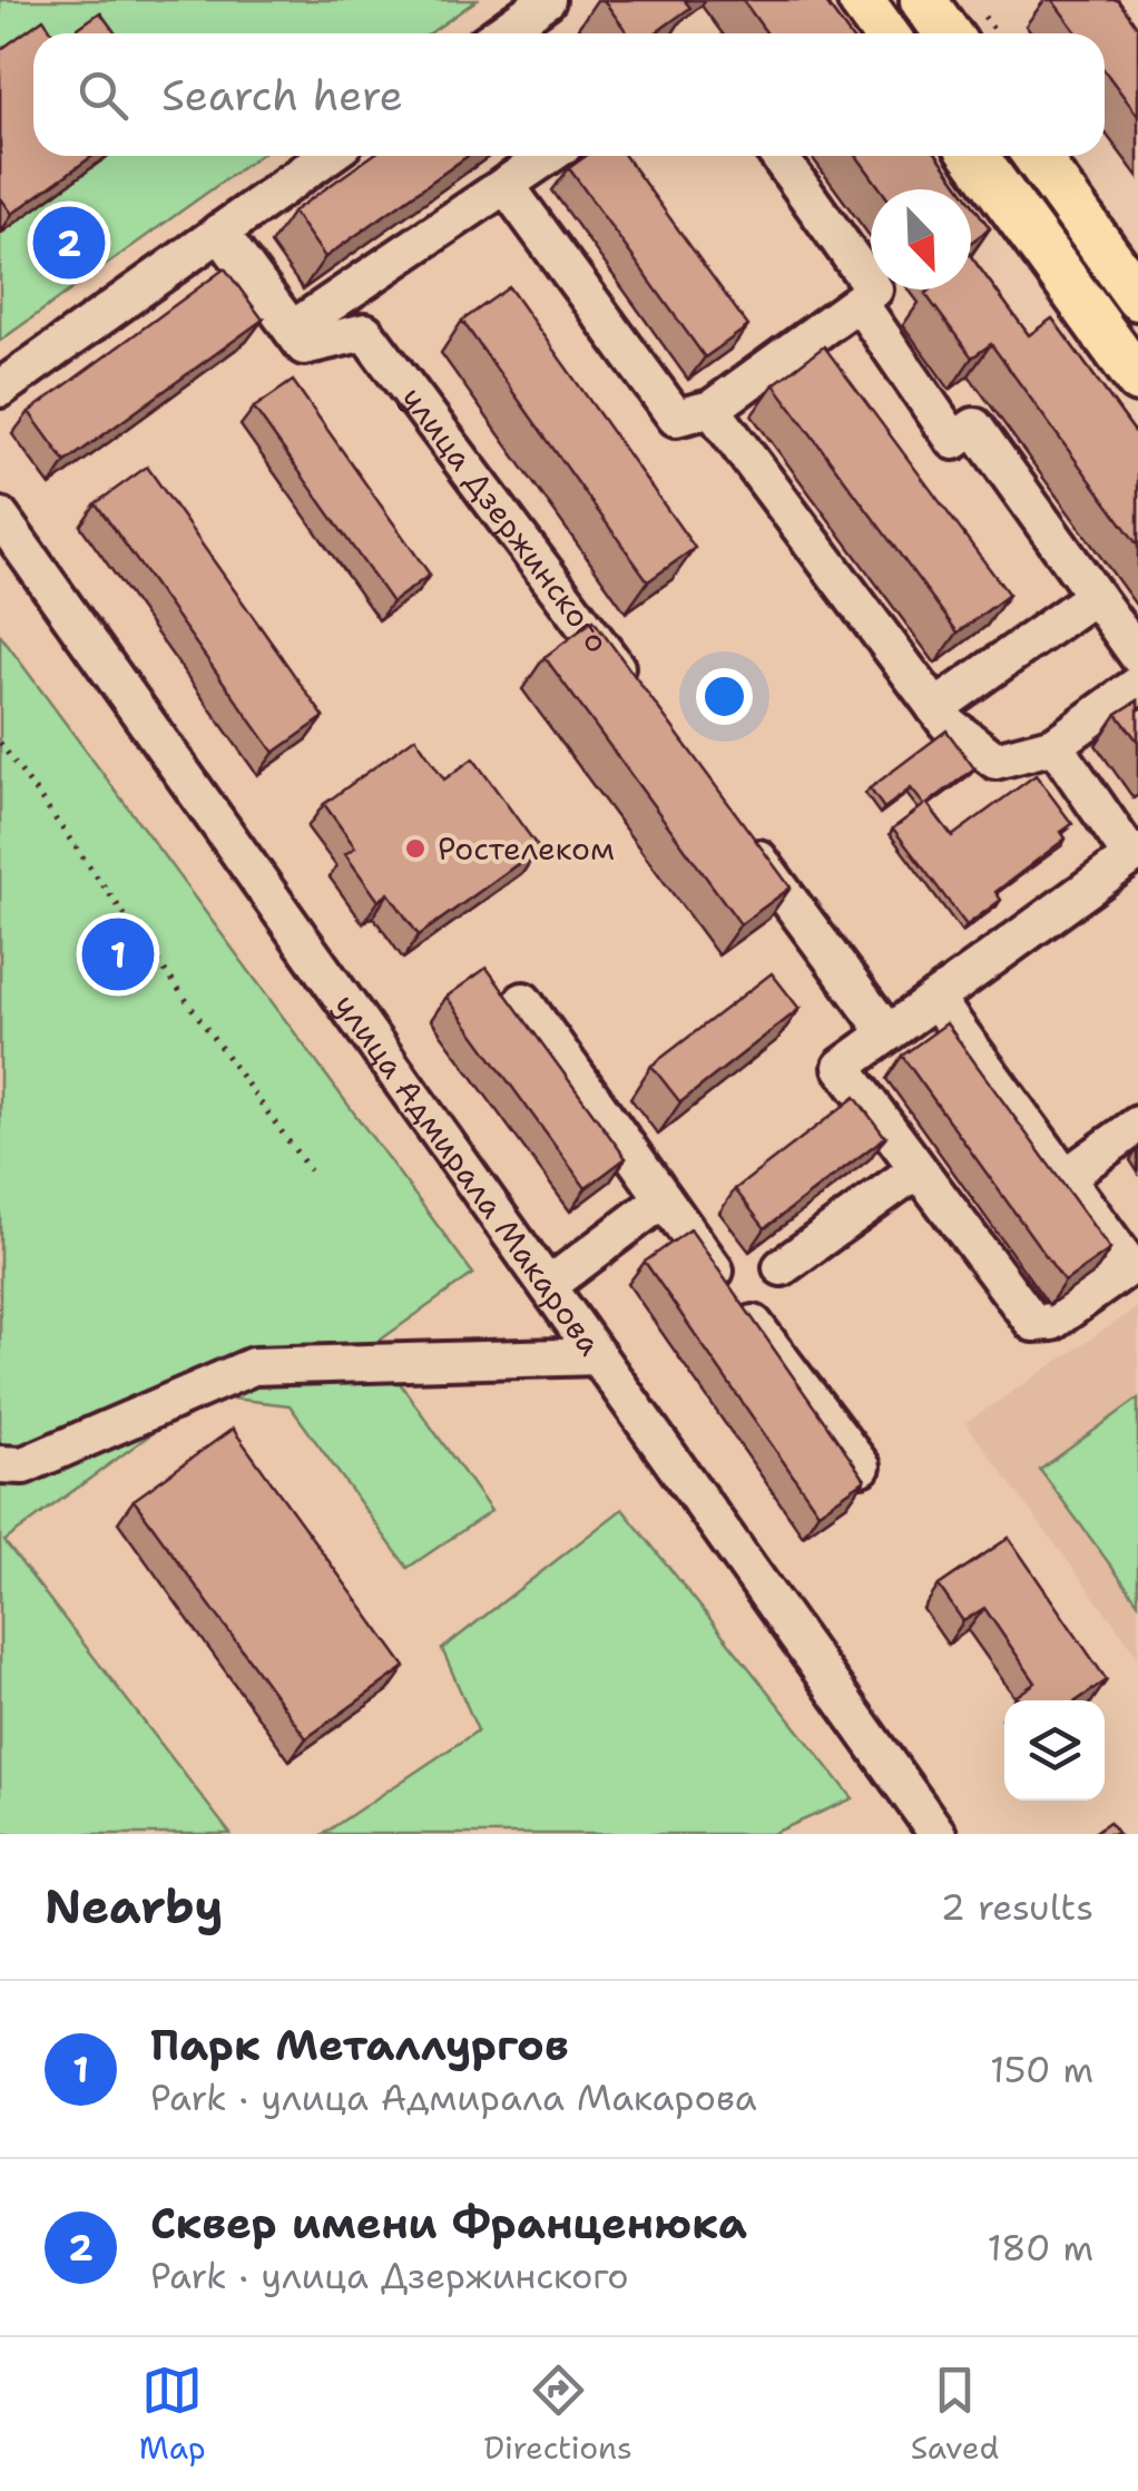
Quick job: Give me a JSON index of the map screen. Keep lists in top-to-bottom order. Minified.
{"streets":{"street":["улица Дзержинского","улица Адмирала Макарова"]},"places":["Ростелеком"],"north":"bottom right","page":{"search":"Search here","pins":["2","1"],"heading":["Nearby","2 results"],"list":[{"mark":"1","name":"Парк Металлургов","note":"Park · улица Адмирала Макарова","value":"150 m"},{"mark":"2","name":"Сквер имени Франценюка","note":"Park · улица Дзержинского","value":"180 m"}],"nav":["Map","Directions","Saved"]}}
